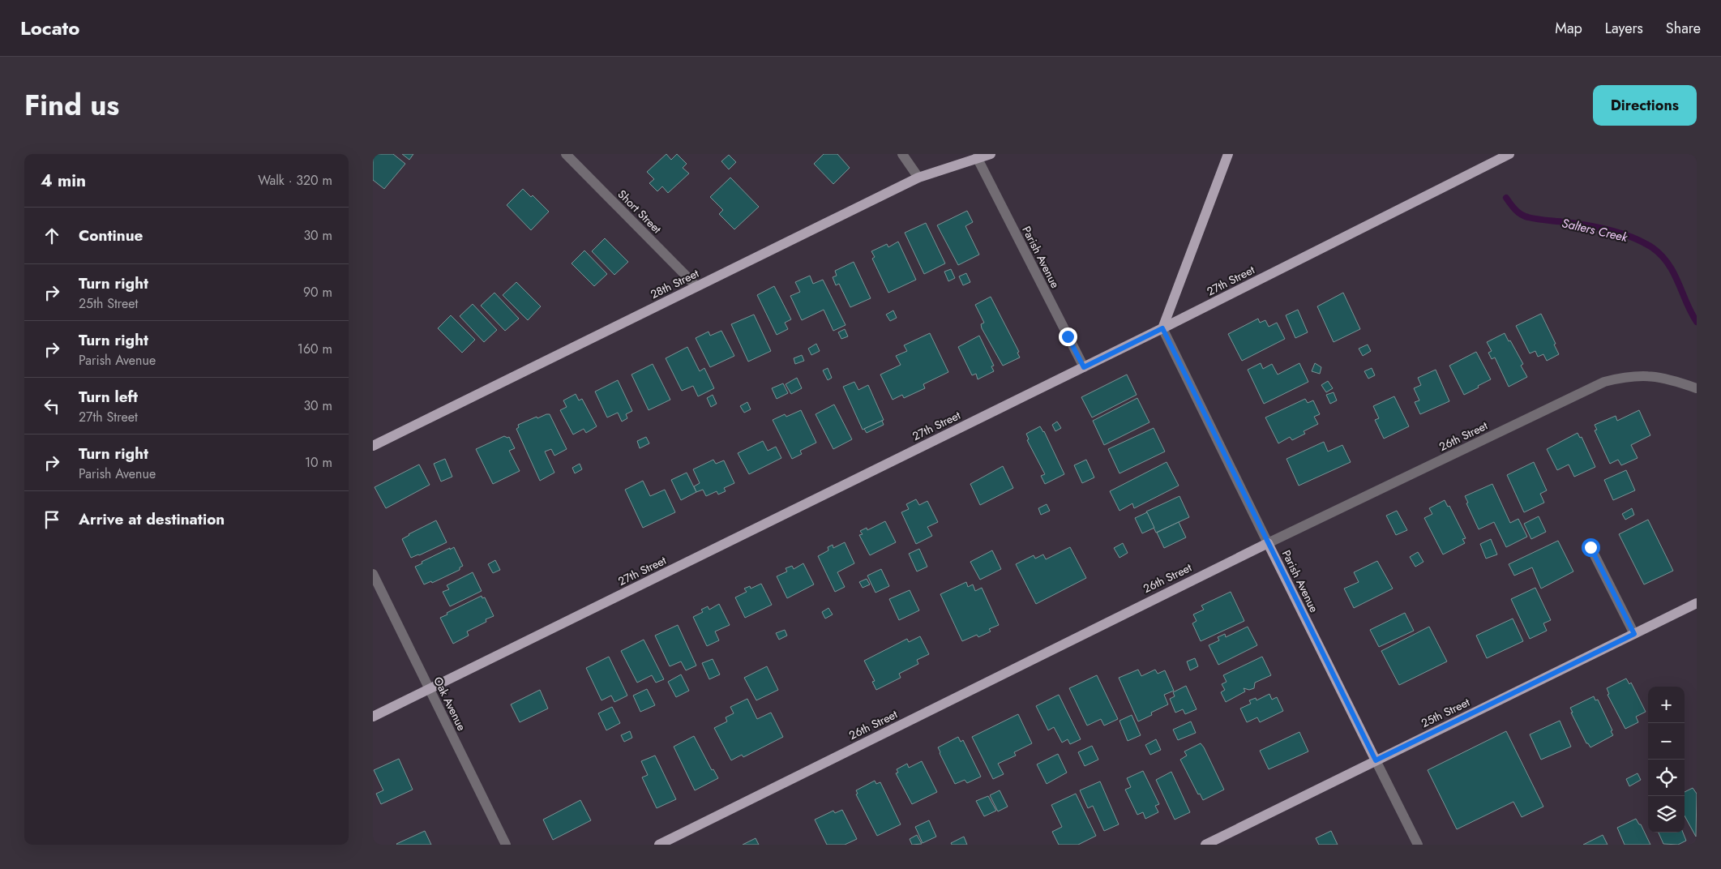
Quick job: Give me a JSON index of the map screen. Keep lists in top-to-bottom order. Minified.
{"streets":{"main road":["Parish Avenue","27th Street","28th Street","26th Street","25th Street"],"street":["Short Street","Oak Avenue"]},"crossings":[["Short Street","28th Street"],["Parish Avenue","27th Street"],["Parish Avenue","28th Street"],["Parish Avenue","26th Street"],["Parish Avenue","25th Street"],["27th Street","Oak Avenue"]],"water":["Salters Creek"],"page":{"header":"Locato","nav":["Map","Layers","Share"],"title":"Find us","buttons":"Directions","heading":["4 min","Walk · 320 m"],"list":[["Continue","30 m"],["Turn right","25th Street","90 m"],["Turn right","Parish Avenue","160 m"],["Turn left","27th Street","30 m"],["Turn right","Parish Avenue","10 m"],"Arrive at destination"],"map_buttons":["+","−"]}}
